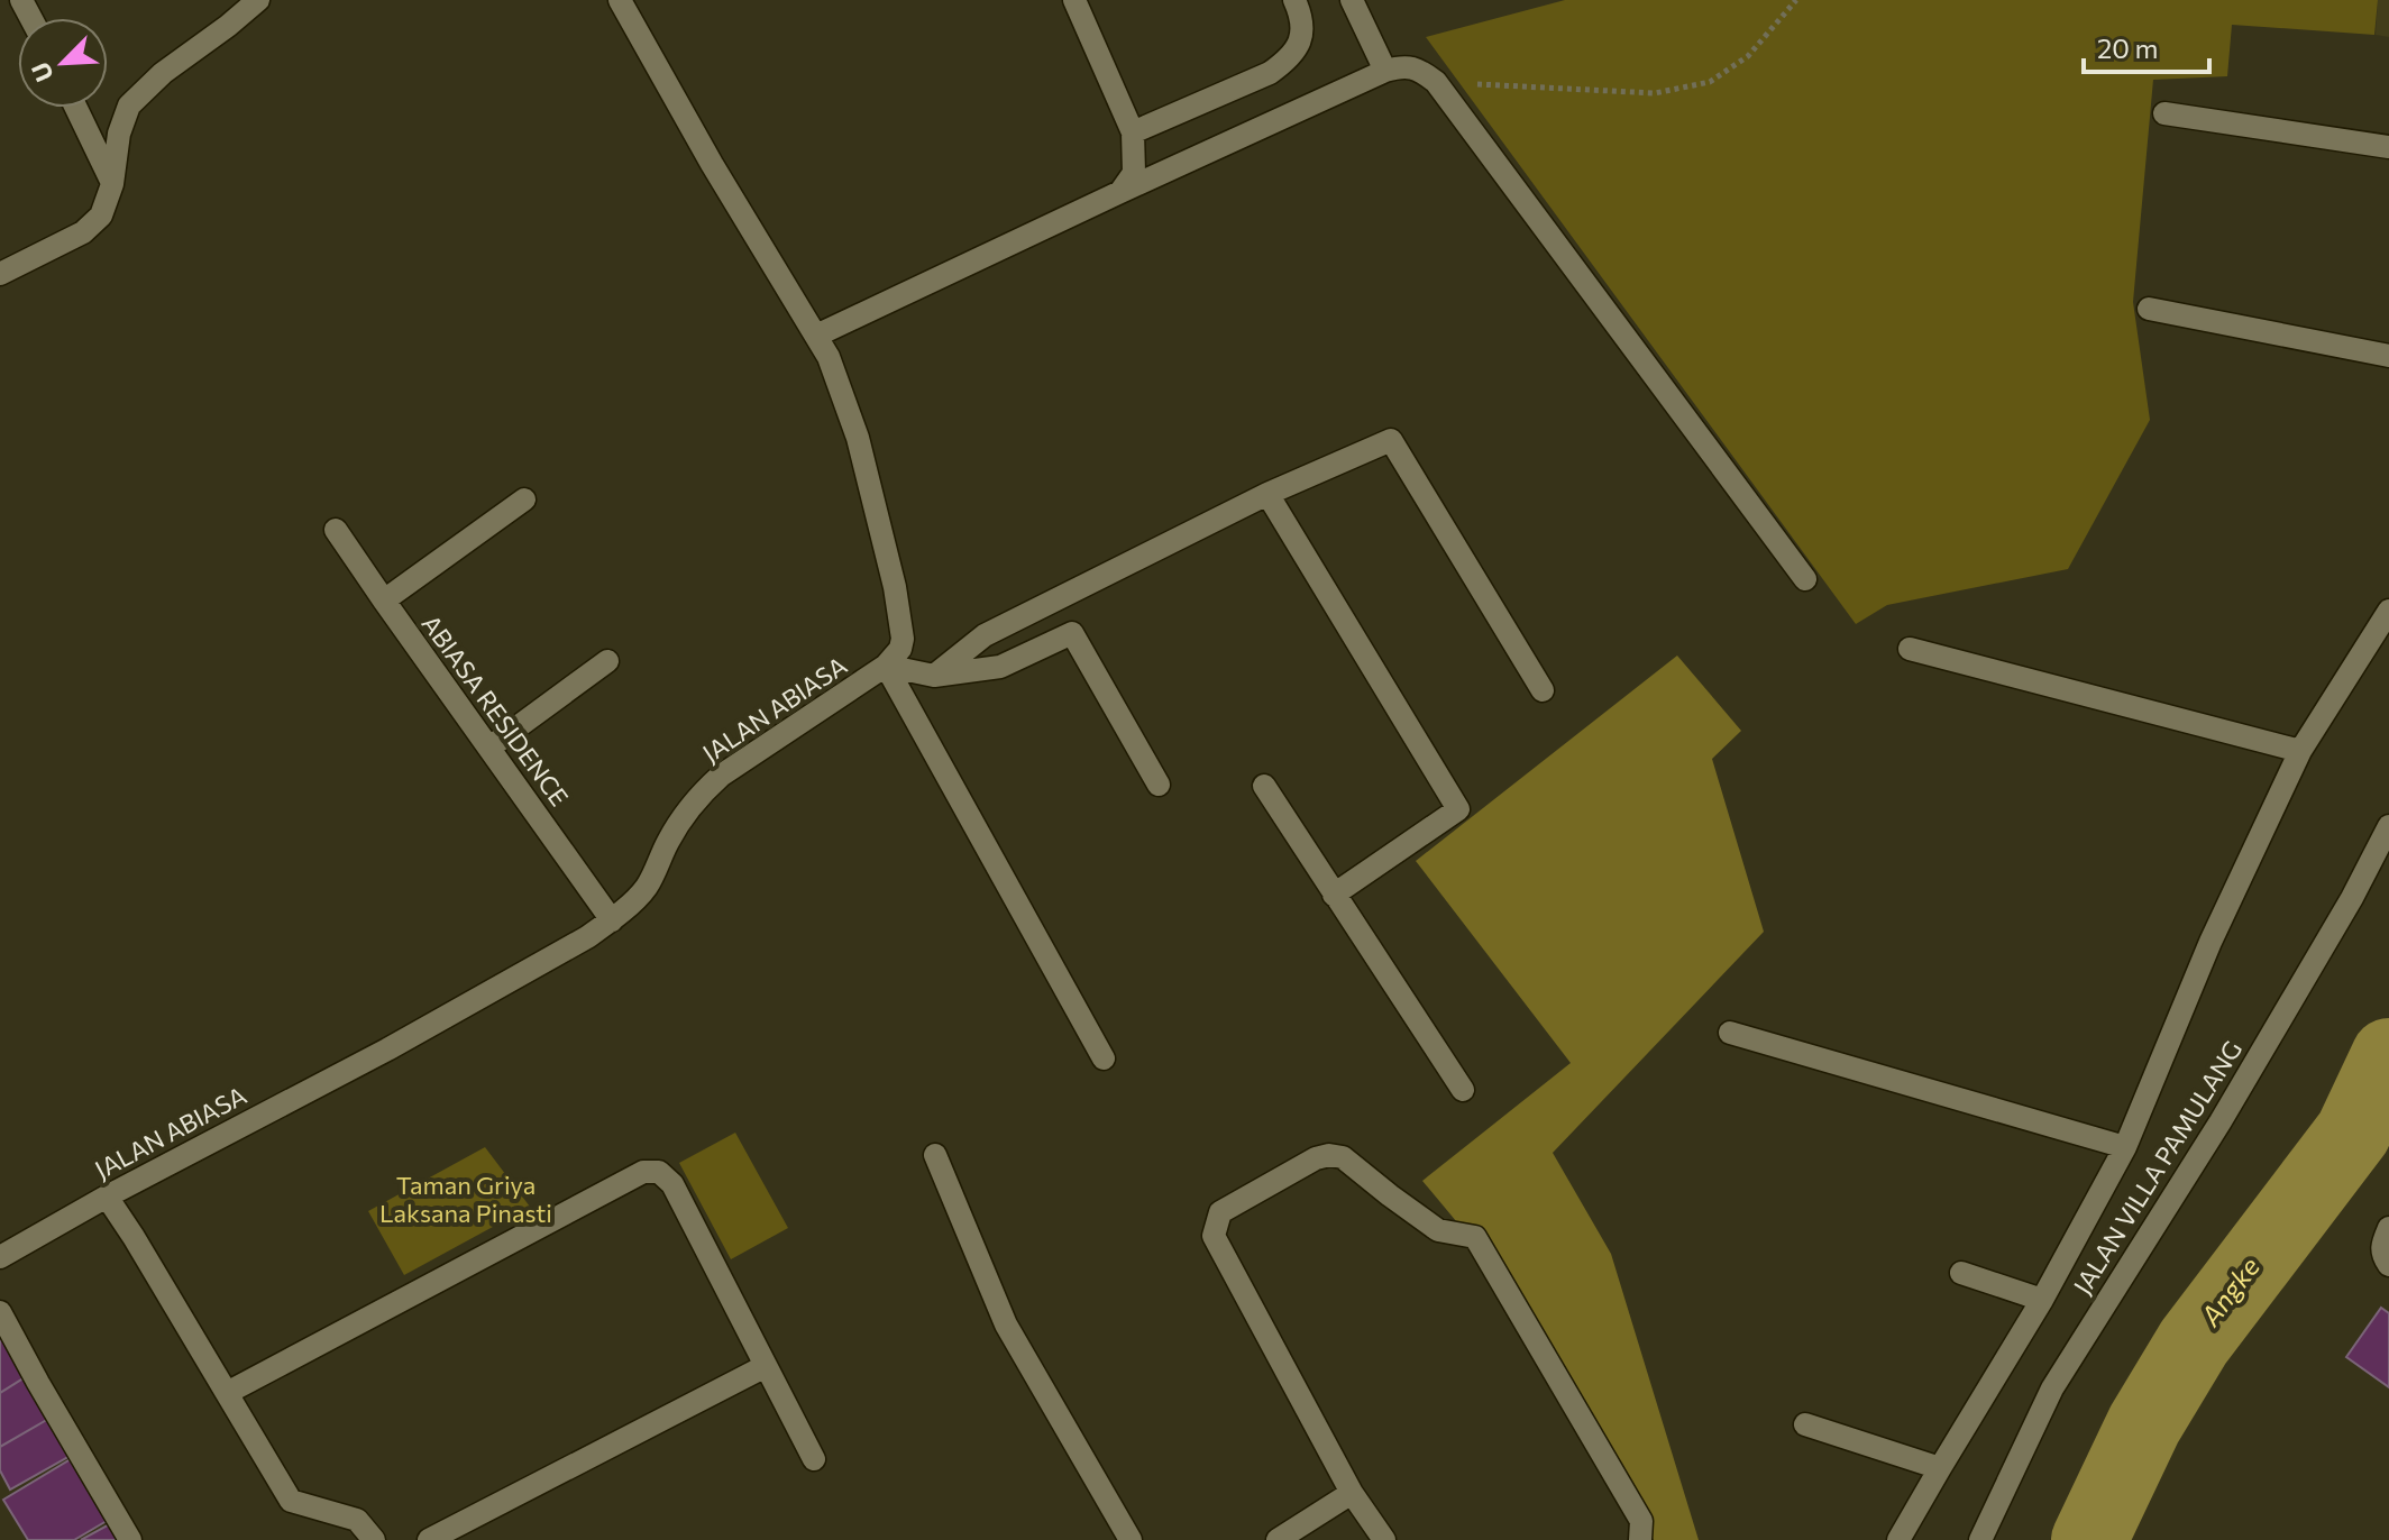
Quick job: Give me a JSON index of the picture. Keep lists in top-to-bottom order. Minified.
{"streets":{"street":["JALAN ABIASA","ABIASA RESIDENCE","JALAN VILLA PAMULANG"]},"crossings":[["JALAN ABIASA","ABIASA RESIDENCE"]],"water":["Angke"],"parks":["Taman Griya Laksana Pinasti"],"scale_bar":"20 m","north":"bottom left"}
